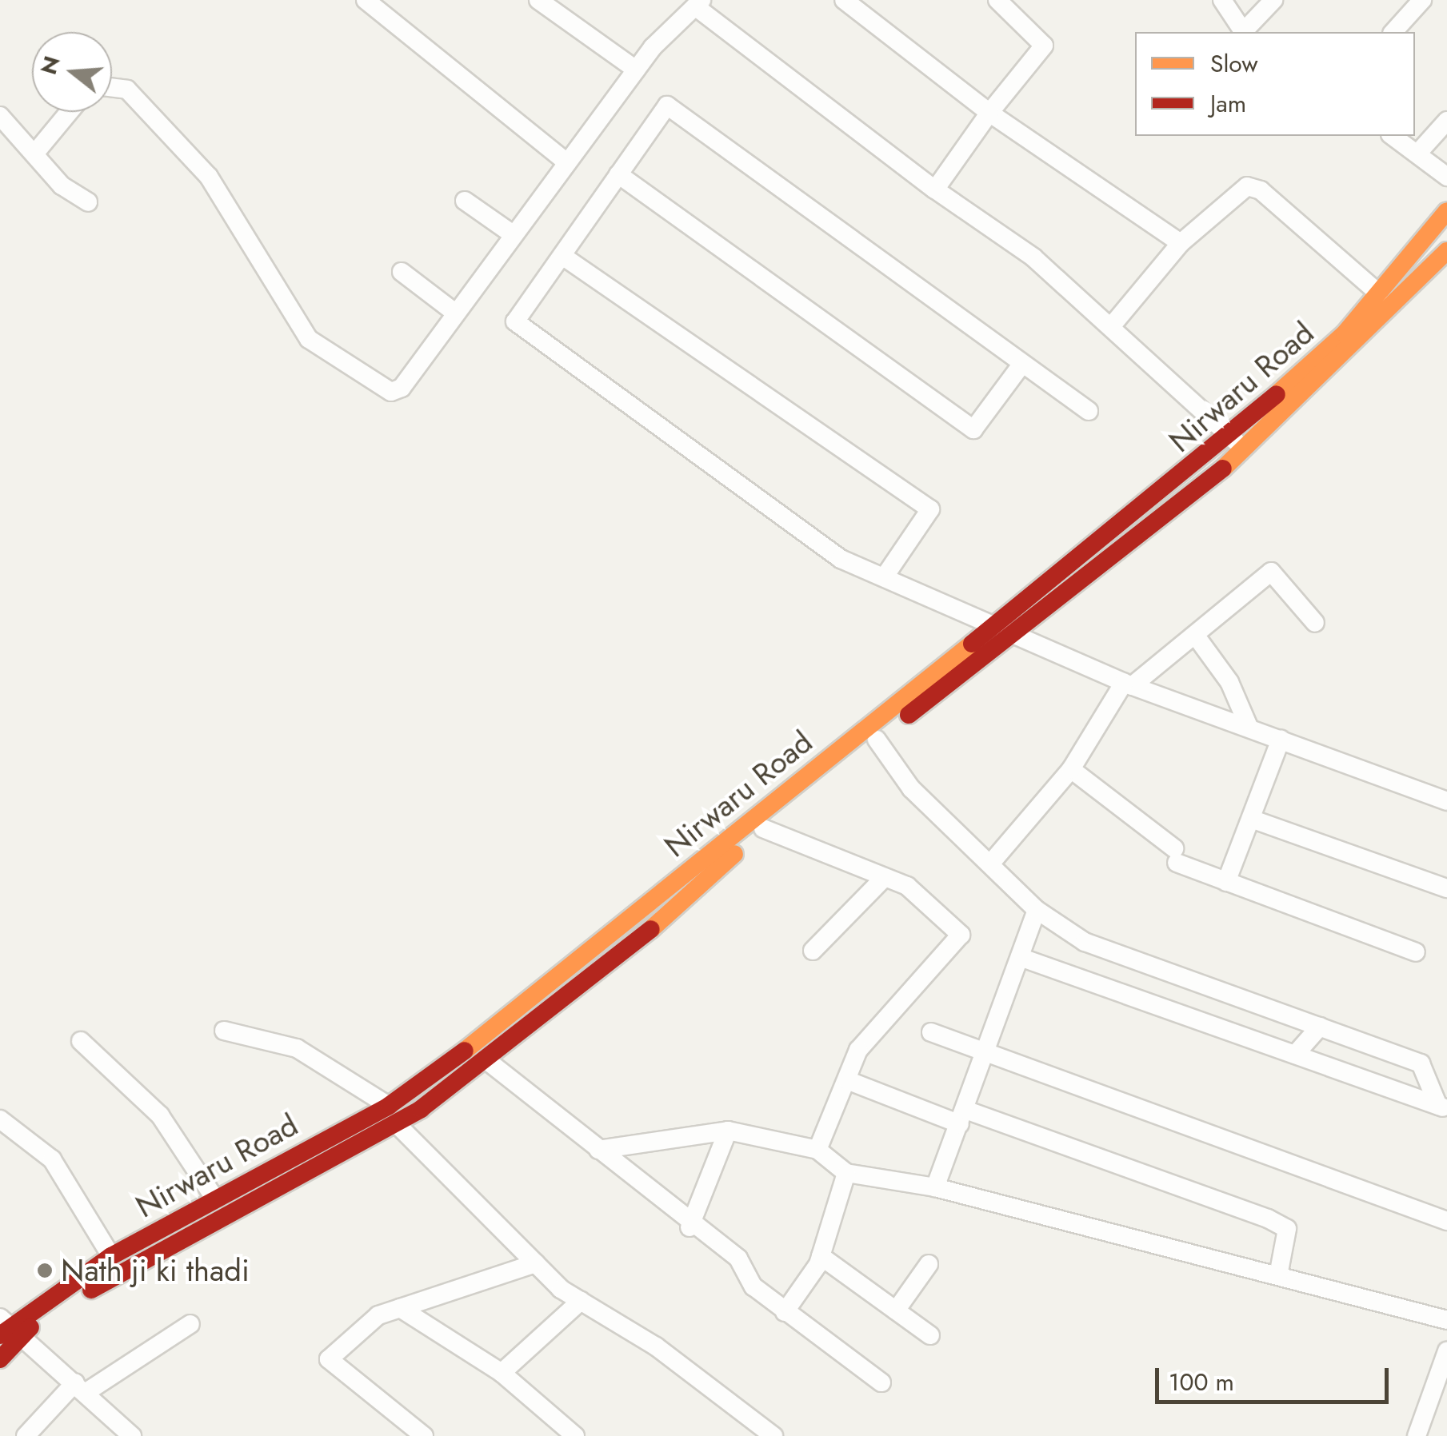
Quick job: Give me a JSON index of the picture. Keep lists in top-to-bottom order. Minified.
{"streets":{"street":["Nirwaru Road"]},"places":["Nath ji ki thadi"],"legend":["Slow","Jam"],"scale_bar":"100 m","north":"left"}
